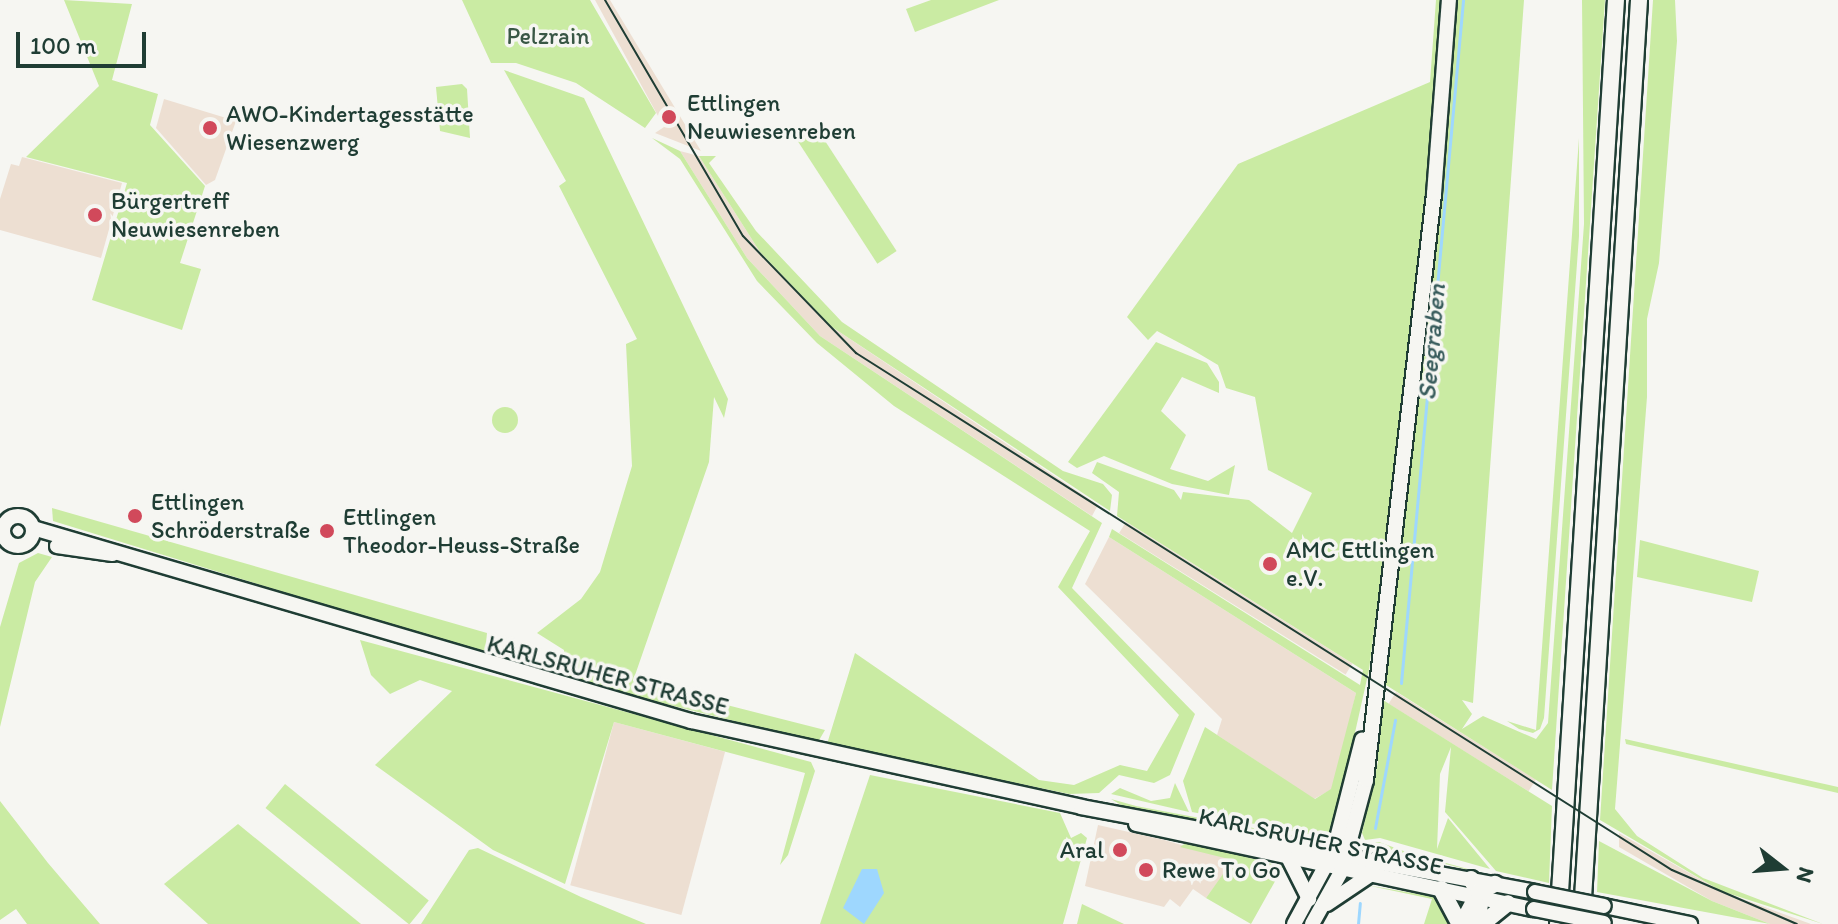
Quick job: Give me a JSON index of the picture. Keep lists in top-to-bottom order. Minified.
{"streets":{"main road":["KARLSRUHER STRASSE"]},"water":["Seegraben"],"parks":["Pelzrain"],"places":["Ettlingen Neuwiesenreben","AWO-Kindertagesstätte Wiesenzwerg","Bürgertreff Neuwiesenreben","Ettlingen Schröderstraße","Ettlingen Theodor-Heuss-Straße","AMC Ettlingen e.V.","Aral","Rewe To Go"],"scale_bar":"100 m","north":"right"}
